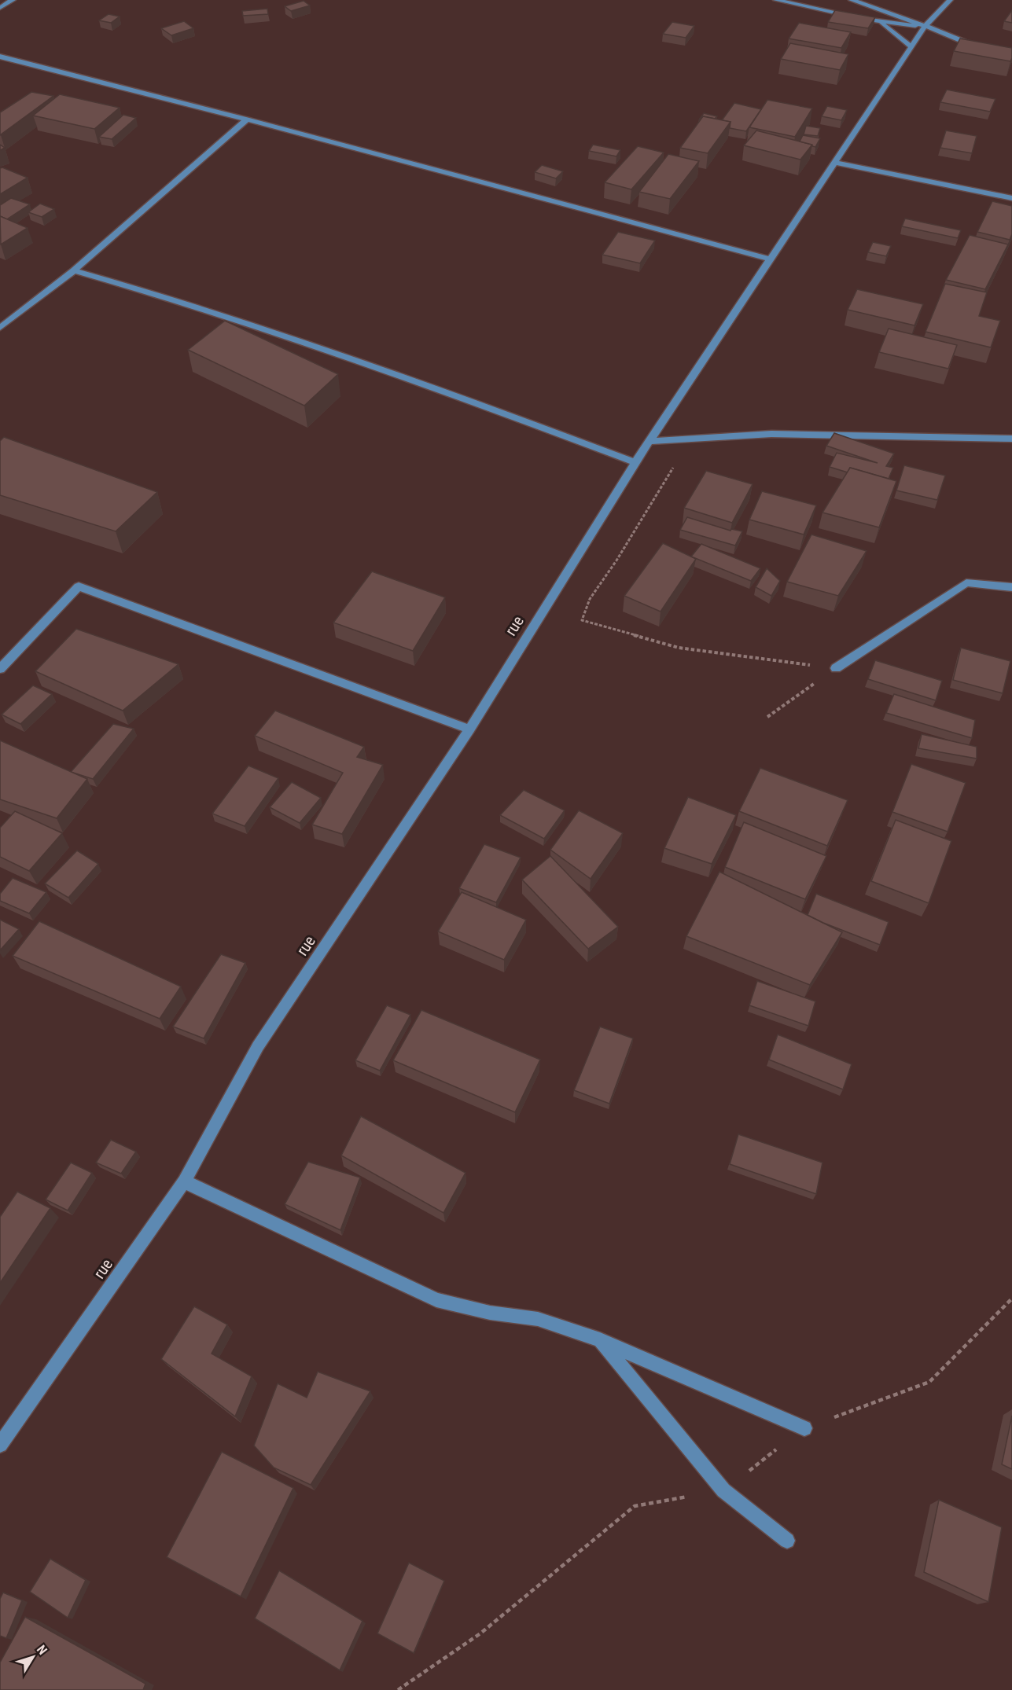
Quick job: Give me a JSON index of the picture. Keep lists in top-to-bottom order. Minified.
{"streets":{"street":["rue"]},"north":"top right"}
